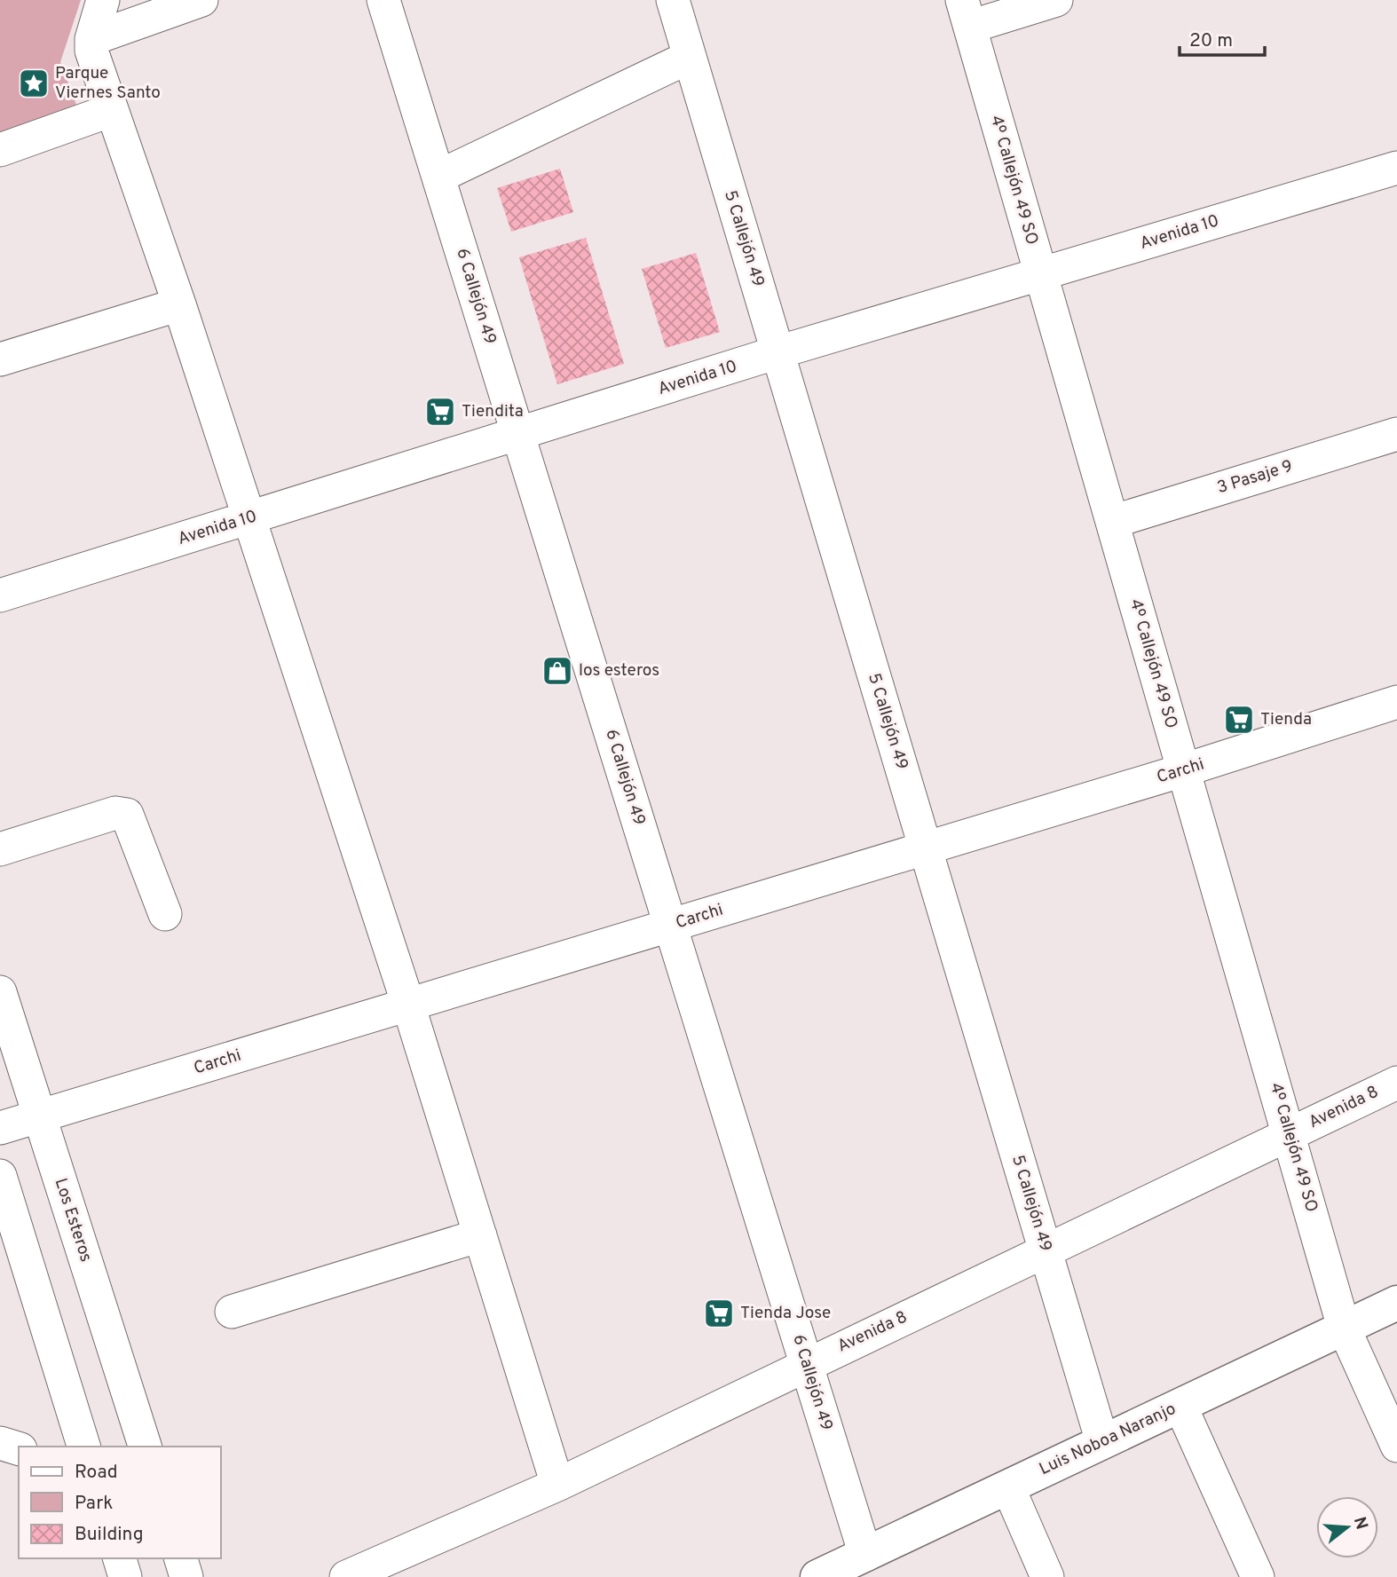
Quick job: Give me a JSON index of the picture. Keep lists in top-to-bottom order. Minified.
{"streets":{"street":["4º Callejón 49 SO","Avenida 10","5 Callejón 49","6 Callejón 49","3 Pasaje 9","Carchi","Avenida 8","Los Esteros","Luis Noboa Naranjo"]},"crossings":[["4º Callejón 49 SO","Avenida 10"],["4º Callejón 49 SO","3 Pasaje 9"],["4º Callejón 49 SO","Carchi"],["4º Callejón 49 SO","Avenida 8"],["4º Callejón 49 SO","Luis Noboa Naranjo"],["Avenida 10","5 Callejón 49"],["Avenida 10","6 Callejón 49"],["5 Callejón 49","Carchi"],["5 Callejón 49","Avenida 8"],["5 Callejón 49","Luis Noboa Naranjo"],["6 Callejón 49","Carchi"],["6 Callejón 49","Avenida 8"],["6 Callejón 49","Luis Noboa Naranjo"],["Carchi","Los Esteros"]],"places":{"place":["Parque Viernes Santo"],"supermarket":["Tiendita","Tienda","Tienda Jose"],"shop":["los esteros"]},"legend":["Road","Park","Building"],"scale_bar":"20 m","north":"right"}
